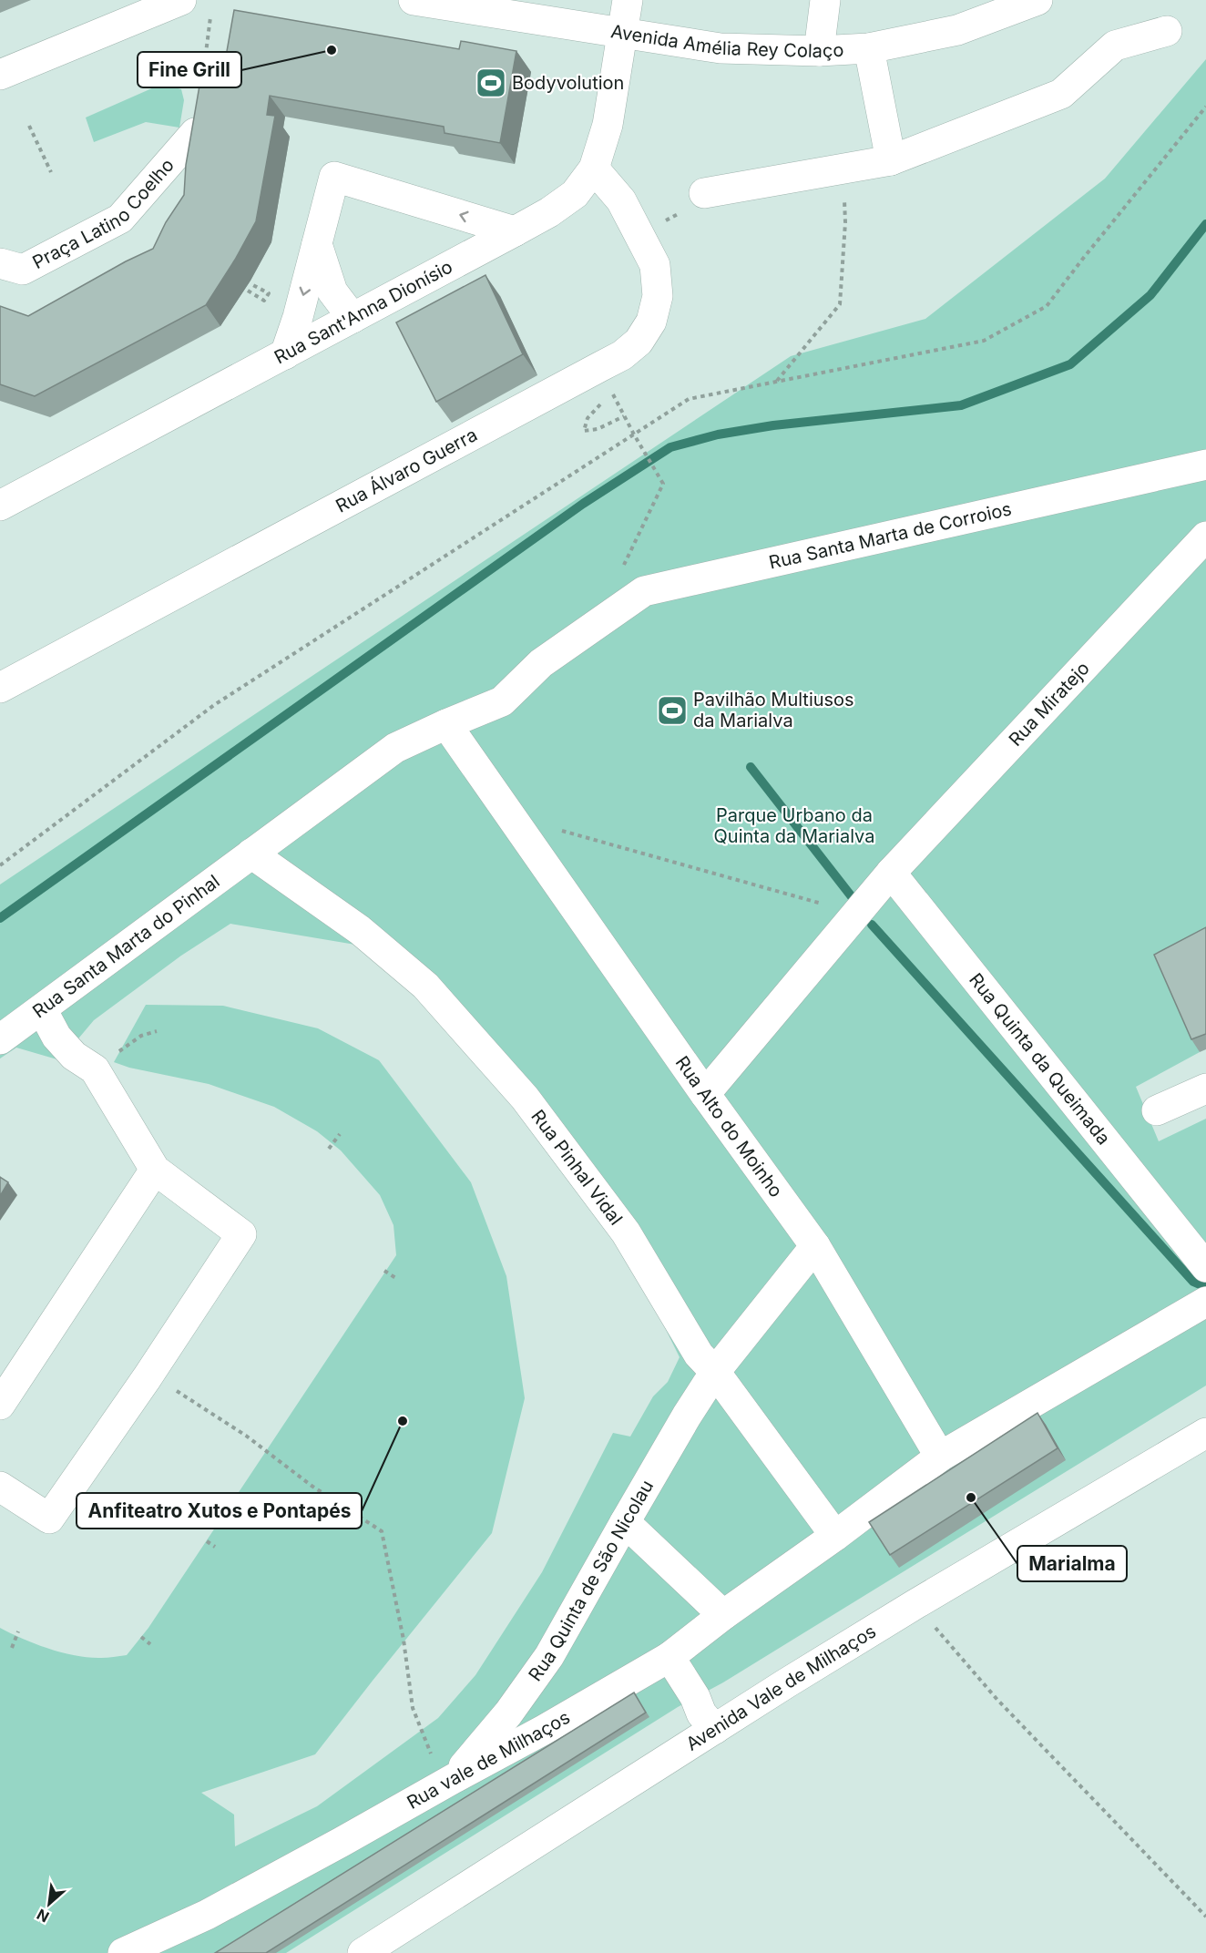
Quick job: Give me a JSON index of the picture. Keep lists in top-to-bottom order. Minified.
{"streets":{"street":["Avenida Amélia Rey Colaço","Praça Latino Coelho","Rua Sant'Anna Dionísio","Rua Álvaro Guerra","Rua Santa Marta de Corroios","Rua Miratejo","Rua Santa Marta do Pinhal","Rua Quinta da Queimada","Rua Alto do Moinho","Rua Pinhal Vidal","Rua Quinta de São Nicolau","Avenida Vale de Milhaços","Rua vale de Milhaços"]},"crossings":[["Avenida Amélia Rey Colaço","Rua Sant'Anna Dionísio"],["Rua Sant'Anna Dionísio","Rua Álvaro Guerra"],["Rua Santa Marta de Corroios","Rua Santa Marta do Pinhal"],["Rua Santa Marta de Corroios","Rua Alto do Moinho"],["Rua Miratejo","Rua Quinta da Queimada"],["Rua Miratejo","Rua Alto do Moinho"],["Rua Santa Marta do Pinhal","Rua Alto do Moinho"],["Rua Santa Marta do Pinhal","Rua Pinhal Vidal"],["Rua Alto do Moinho","Rua Quinta de São Nicolau"],["Rua Alto do Moinho","Rua vale de Milhaços"],["Rua Pinhal Vidal","Rua Quinta de São Nicolau"],["Rua Pinhal Vidal","Rua vale de Milhaços"],["Rua Quinta de São Nicolau","Rua vale de Milhaços"]],"parks":["Parque Urbano da Quinta da Marialva"],"places":{"other":["Fine Grill","Anfiteatro Xutos e Pontapés","Marialma"],"sports":["Bodyvolution","Pavilhão Multiusos da Marialva"]},"north":"bottom left"}
